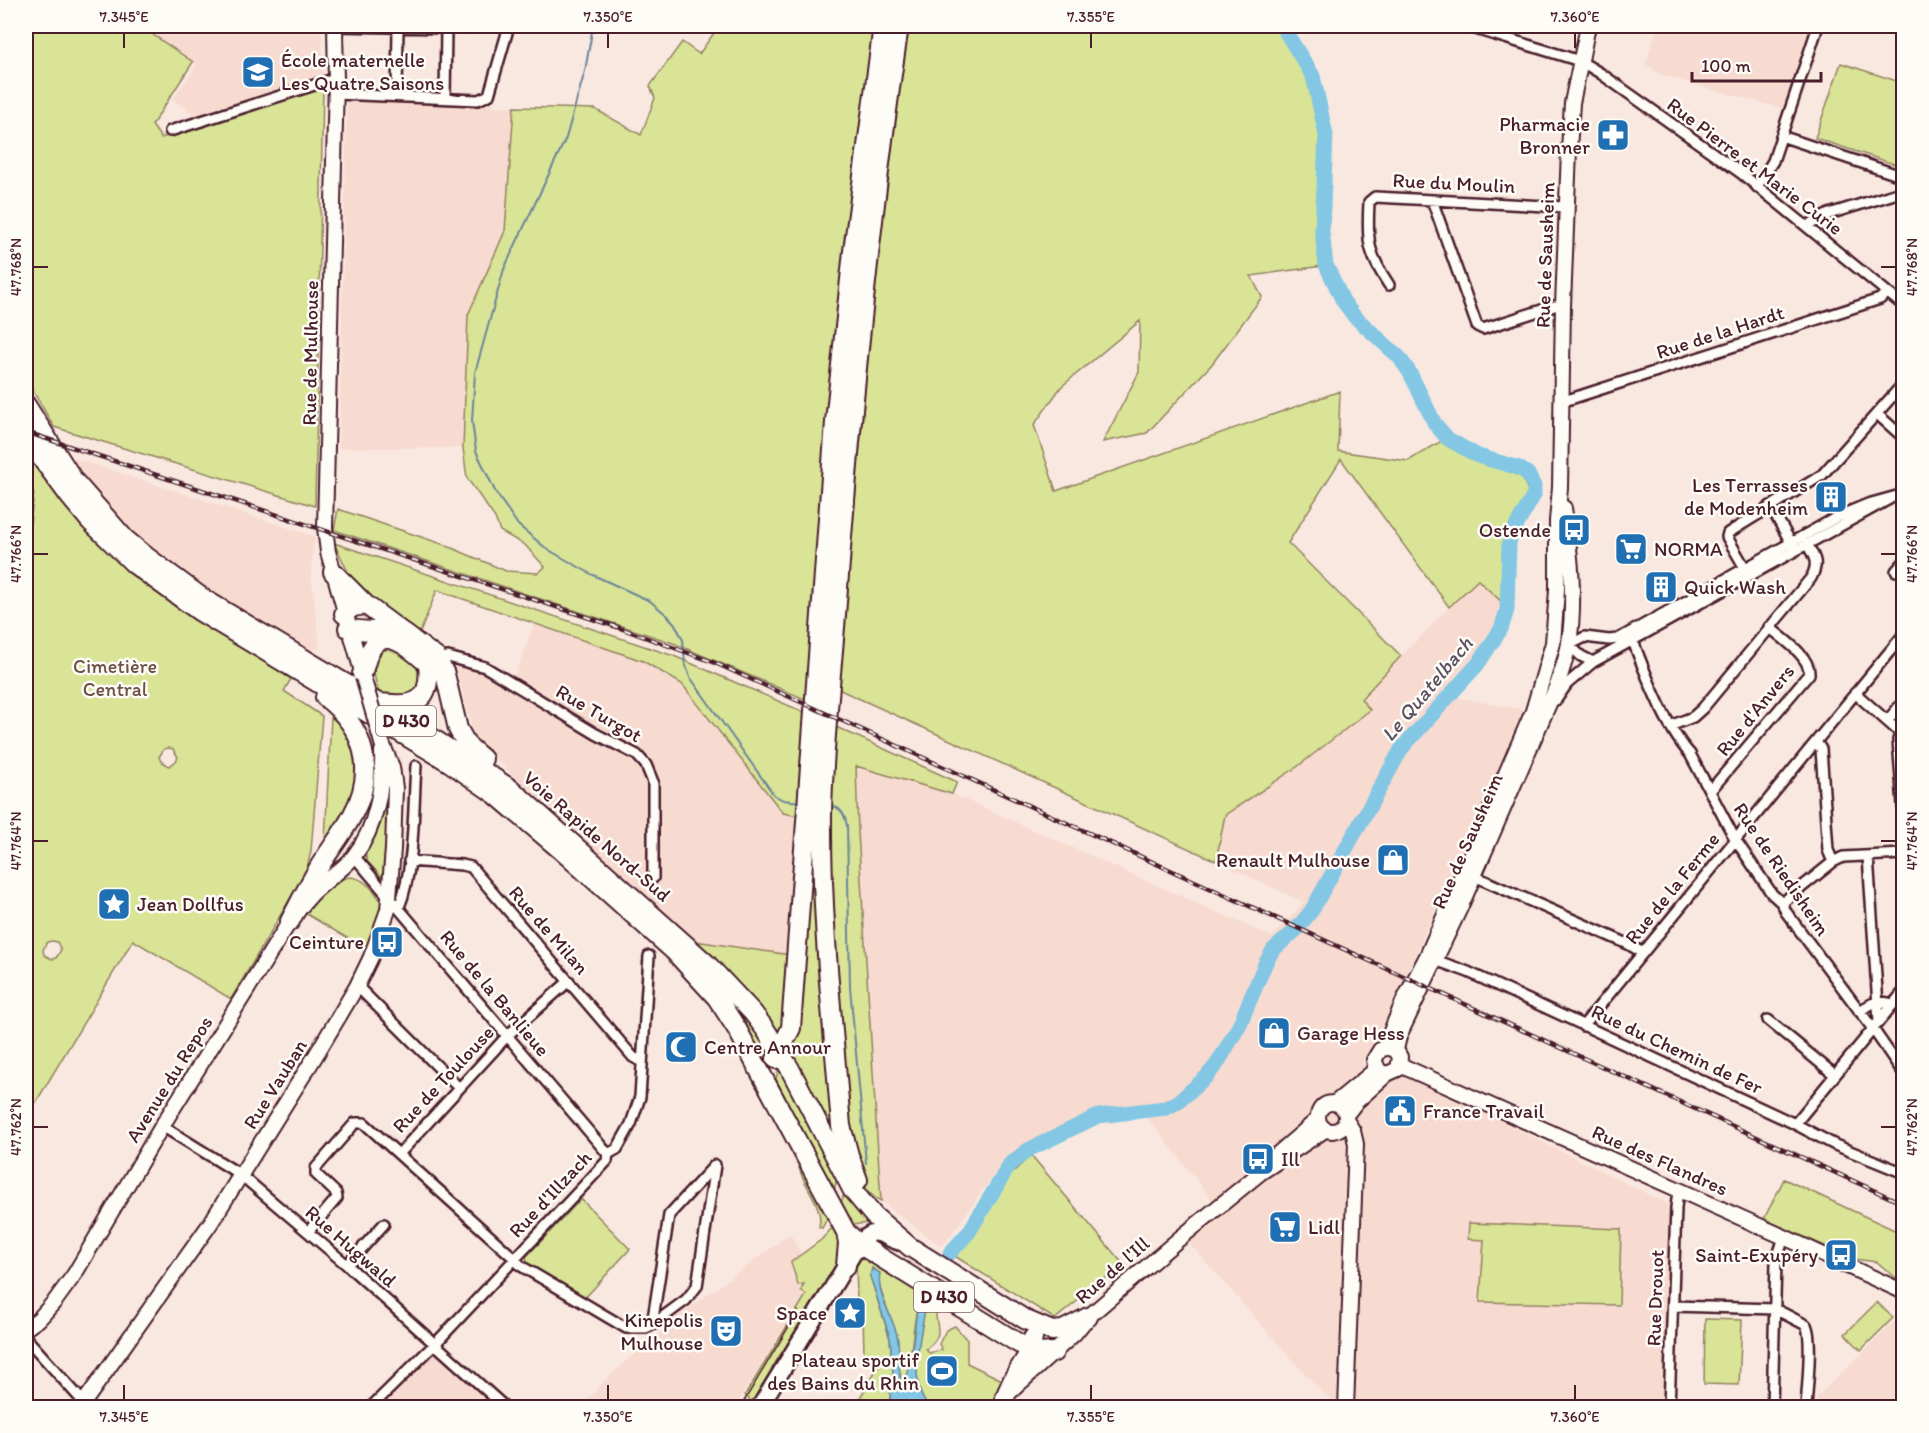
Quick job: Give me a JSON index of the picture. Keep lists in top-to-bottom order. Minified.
{"streets":{"highway":["D 430","Voie Rapide Nord-Sud"],"main road":["Rue de Sausheim","Rue de Mulhouse","Avenue du Repos","Rue Vauban","Rue des Flandres","Rue de l'Ill"],"street":["Rue Pierre et Marie Curie","Rue du Moulin","Rue de la Hardt","Rue d'Anvers","Rue Turgot","Rue de Riedisheim","Rue de la Ferme","Rue de Milan","Rue de la Banlieue","Rue du Chemin de Fer","Rue de Toulouse","Rue d'Illzach","Rue Hugwald","Rue Drouot"]},"crossings":[["Rue Pierre et Marie Curie","Rue de Sausheim"],["Rue Pierre et Marie Curie","Rue de la Hardt"],["Rue du Moulin","Rue de Sausheim"],["Rue de Sausheim","Rue de la Hardt"],["Rue de Sausheim","Rue du Chemin de Fer"],["Rue de Sausheim","Rue des Flandres"],["Rue de Mulhouse","Rue Vauban"],["Rue d'Anvers","Rue de Riedisheim"],["D 430","Voie Rapide Nord-Sud"],["D 430","Rue de l'Ill"],["Voie Rapide Nord-Sud","Rue de l'Ill"],["Rue de Riedisheim","Rue de la Ferme"],["Rue de la Ferme","Rue du Chemin de Fer"],["Rue de Milan","Rue de Toulouse"],["Rue de Milan","Rue Vauban"],["Rue de Milan","Rue d'Illzach"],["Rue de la Banlieue","Avenue du Repos"],["Rue de la Banlieue","Rue de Toulouse"],["Rue de la Banlieue","Rue Vauban"],["Rue de la Banlieue","Rue d'Illzach"],["Avenue du Repos","Rue Hugwald"],["Rue Vauban","Rue Hugwald"],["Rue des Flandres","Rue Drouot"],["Rue d'Illzach","Rue Hugwald"]],"water":["Le Quatelbach"],"parks":["Cimetière Central"],"places":{"school or university":["École maternelle Les Quatre Saisons"],"pharmacy":["Pharmacie Bronner"],"building":["Les Terrasses de Modenheim","Quick Wash"],"bus stop":["Ostende","Ceinture","Ill","Saint-Exupéry"],"supermarket":["NORMA","Lidl"],"shop":["Renault Mulhouse","Garage Hess"],"place":["Jean Dollfus","Space"],"mosque":["Centre Annour"],"public building":["France Travail"],"theatre":["Kinepolis Mulhouse"],"sports":["Plateau sportif des Bains du Rhin"]},"scale_bar":"100 m","coordinates":["7.345°E","7.350°E","7.355°E","7.360°E","47.768°N","47.766°N","47.764°N","47.762°N"]}
